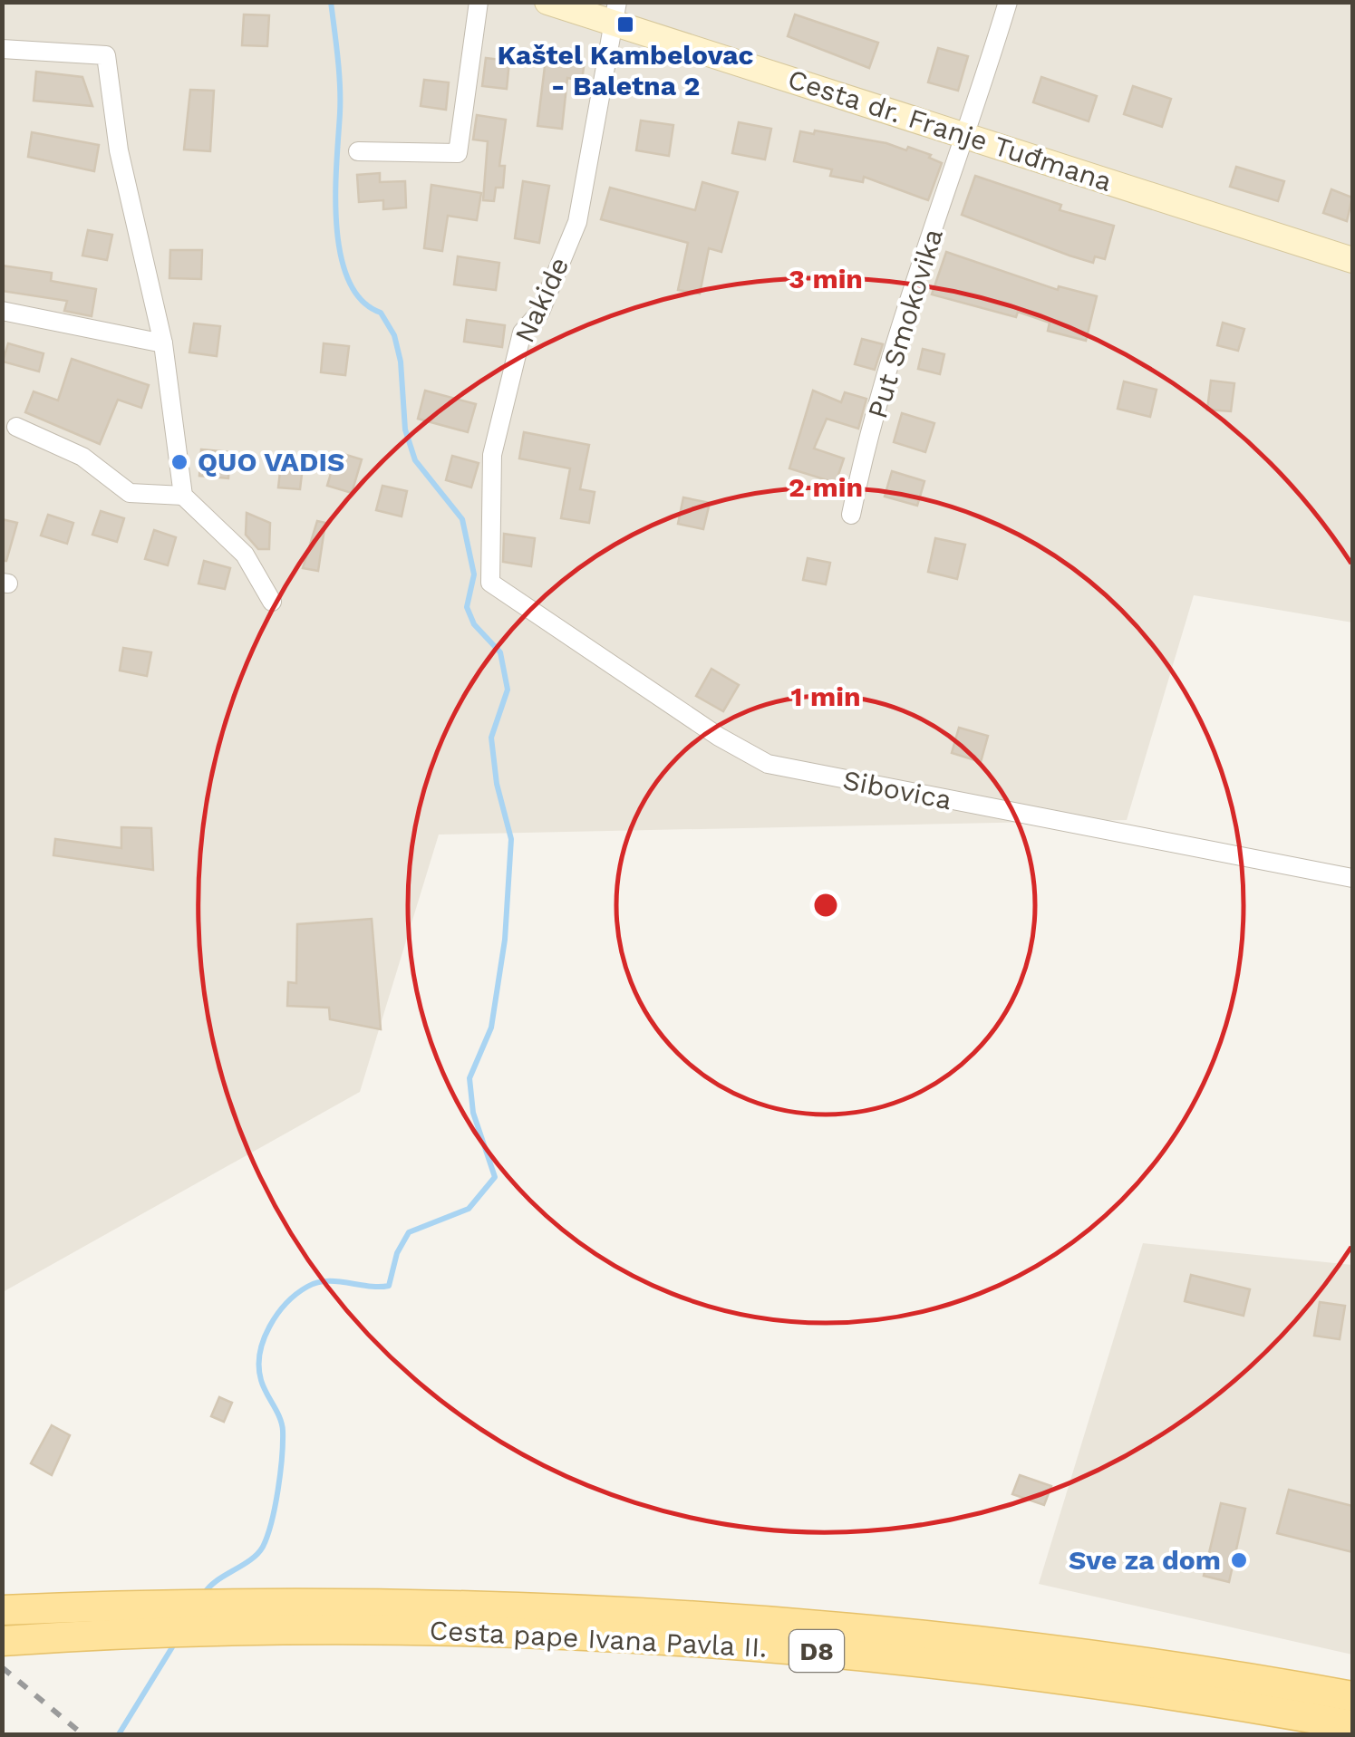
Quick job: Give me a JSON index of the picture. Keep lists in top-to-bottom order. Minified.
{"streets":{"main road":["Cesta dr. Franje Tuđmana","Cesta pape Ivana Pavla II.","D8"],"street":["Nakide","Put Smokovika","Sibovica"]},"crossings":[["Cesta dr. Franje Tuđmana","Nakide"],["Cesta dr. Franje Tuđmana","Put Smokovika"],["Nakide","Sibovica"]],"places":{"transit":["Kaštel Kambelovac - Baletna 2"],"other":["QUO VADIS","Sve za dom"]},"rings":["3 min","2 min","1 min"]}
